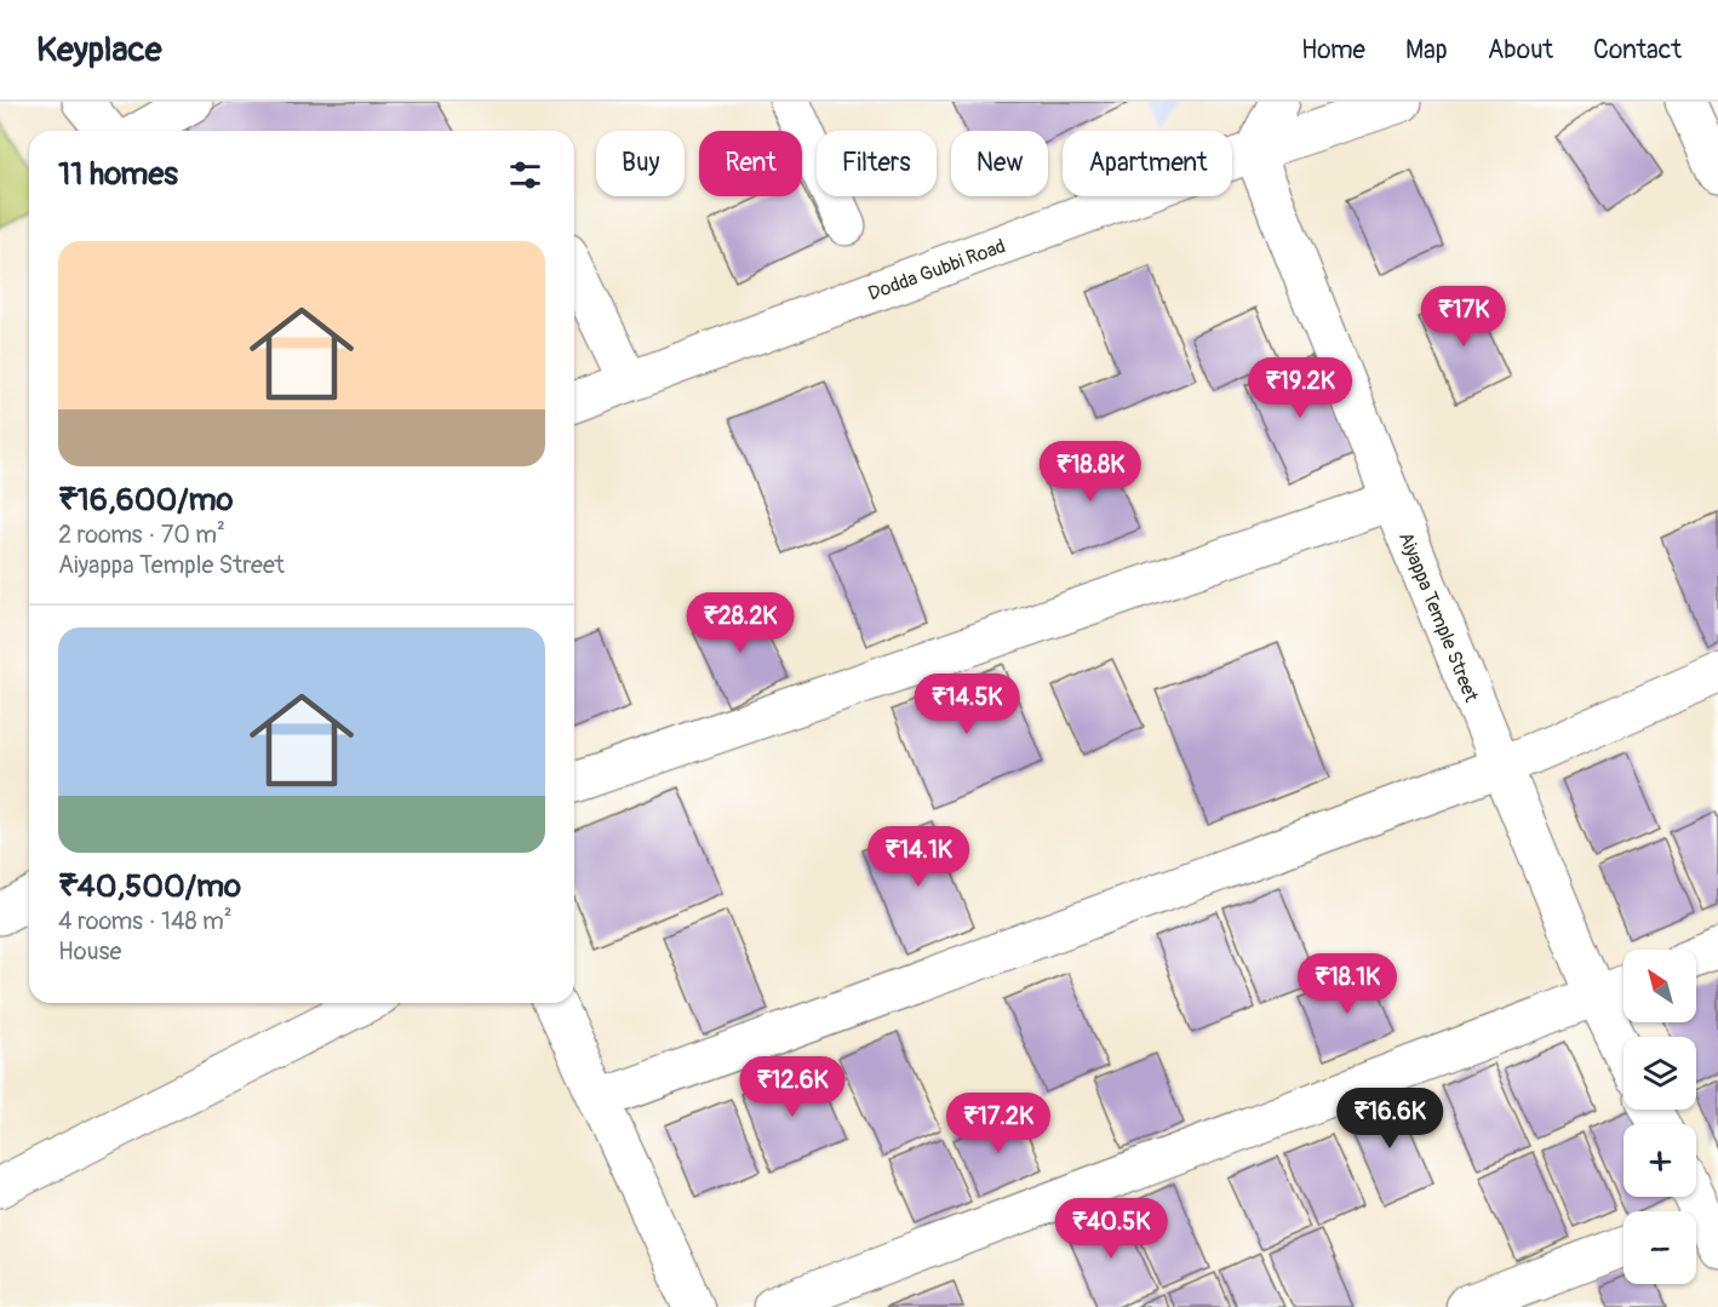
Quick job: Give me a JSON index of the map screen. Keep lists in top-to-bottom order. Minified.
{"streets":{"street":["Dodda Gubbi Road","Aiyappa Temple Street"]},"crossings":[["Dodda Gubbi Road","Aiyappa Temple Street"]],"north":"top left","page":{"header":"Keyplace","nav":["Home","Map","About","Contact"],"chip":["Buy","Rent","Filters","New","Apartment"],"heading":"11 homes","list":[{"name":"₹16,600/mo","note":"2 rooms · 70 m² · Aiyappa Temple Street"},{"name":"₹40,500/mo","note":"4 rooms · 148 m² · House"}],"price":["₹17K","₹19.2K","₹18.8K","₹28.2K","₹14.5K","₹14.1K","₹18.1K","₹12.6K","₹16.6K","₹17.2K","₹40.5K"],"map_buttons":["+","−"]}}
